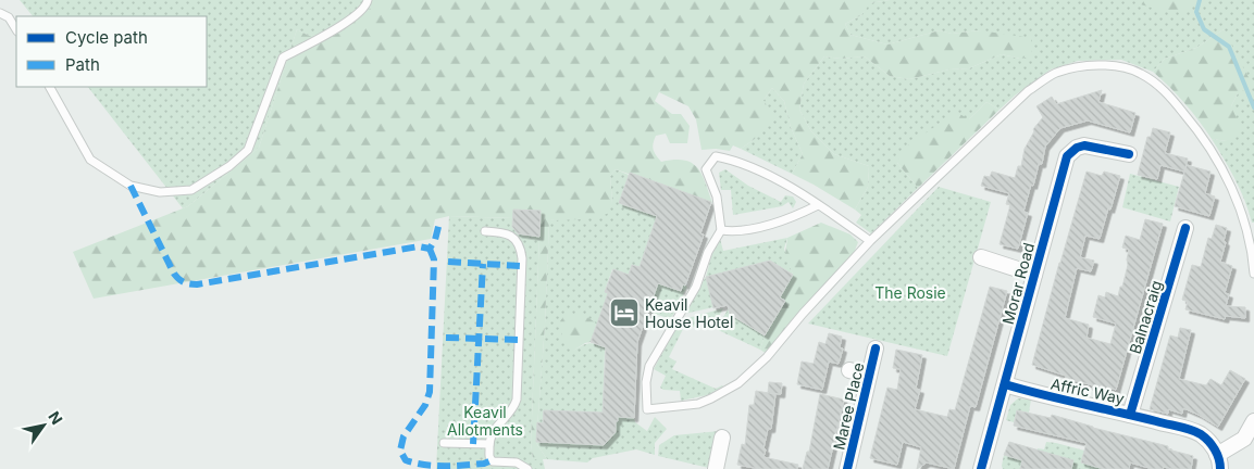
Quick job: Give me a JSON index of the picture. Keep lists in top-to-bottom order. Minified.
{"streets":{"street":["Morar Road","Balnacraig","Affric Way","Maree Place"]},"crossings":[["Morar Road","Affric Way"],["Balnacraig","Affric Way"]],"parks":["The Rosie","Keavil Allotments"],"places":{"hotel":["Keavil House Hotel"]},"legend":["Cycle path","Path"],"north":"top right"}
